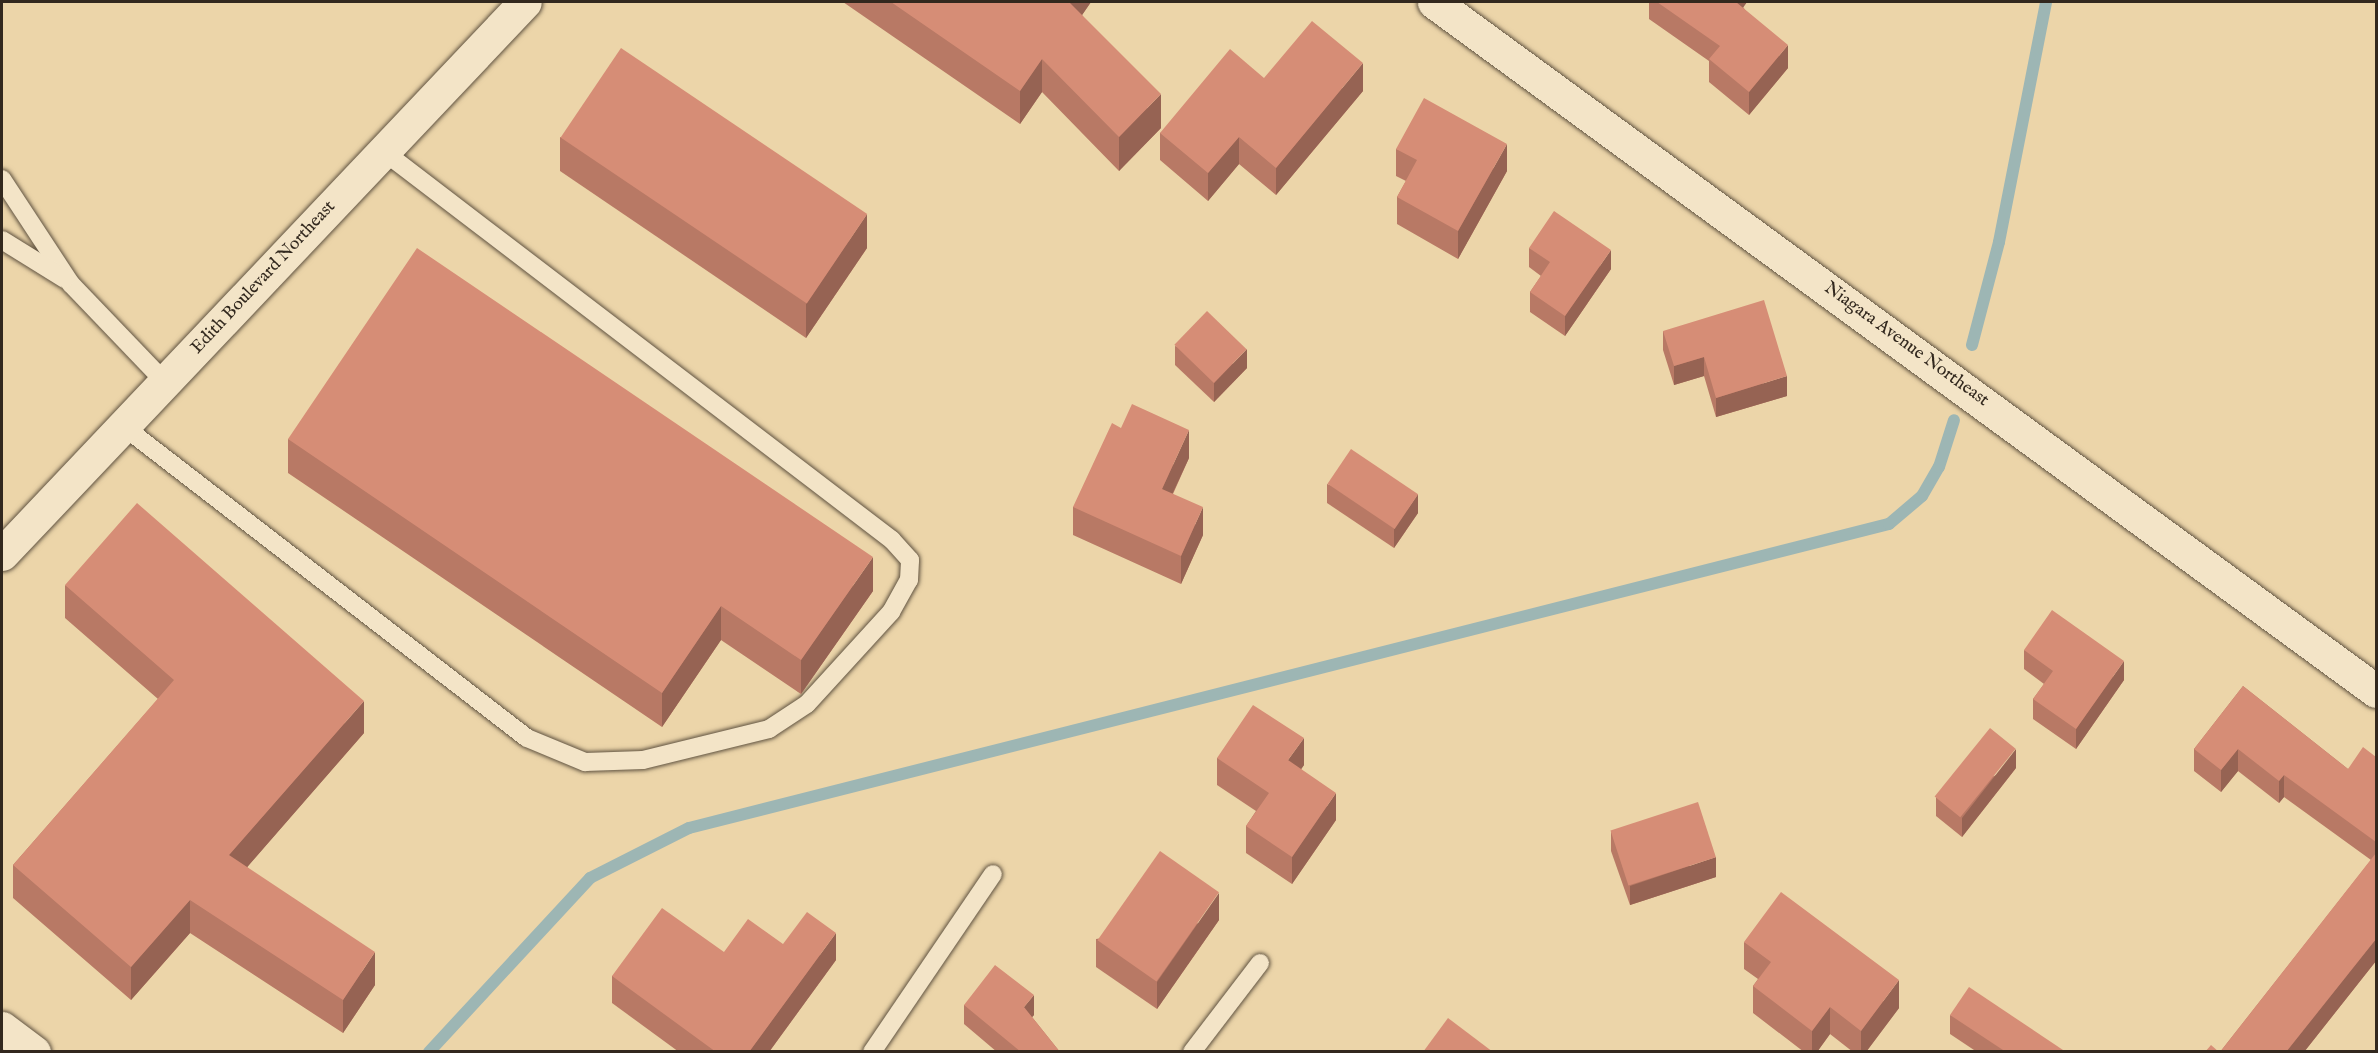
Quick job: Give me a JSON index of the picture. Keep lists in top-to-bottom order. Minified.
{"streets":{"street":["Edith Boulevard Northeast","Niagara Avenue Northeast"]}}
